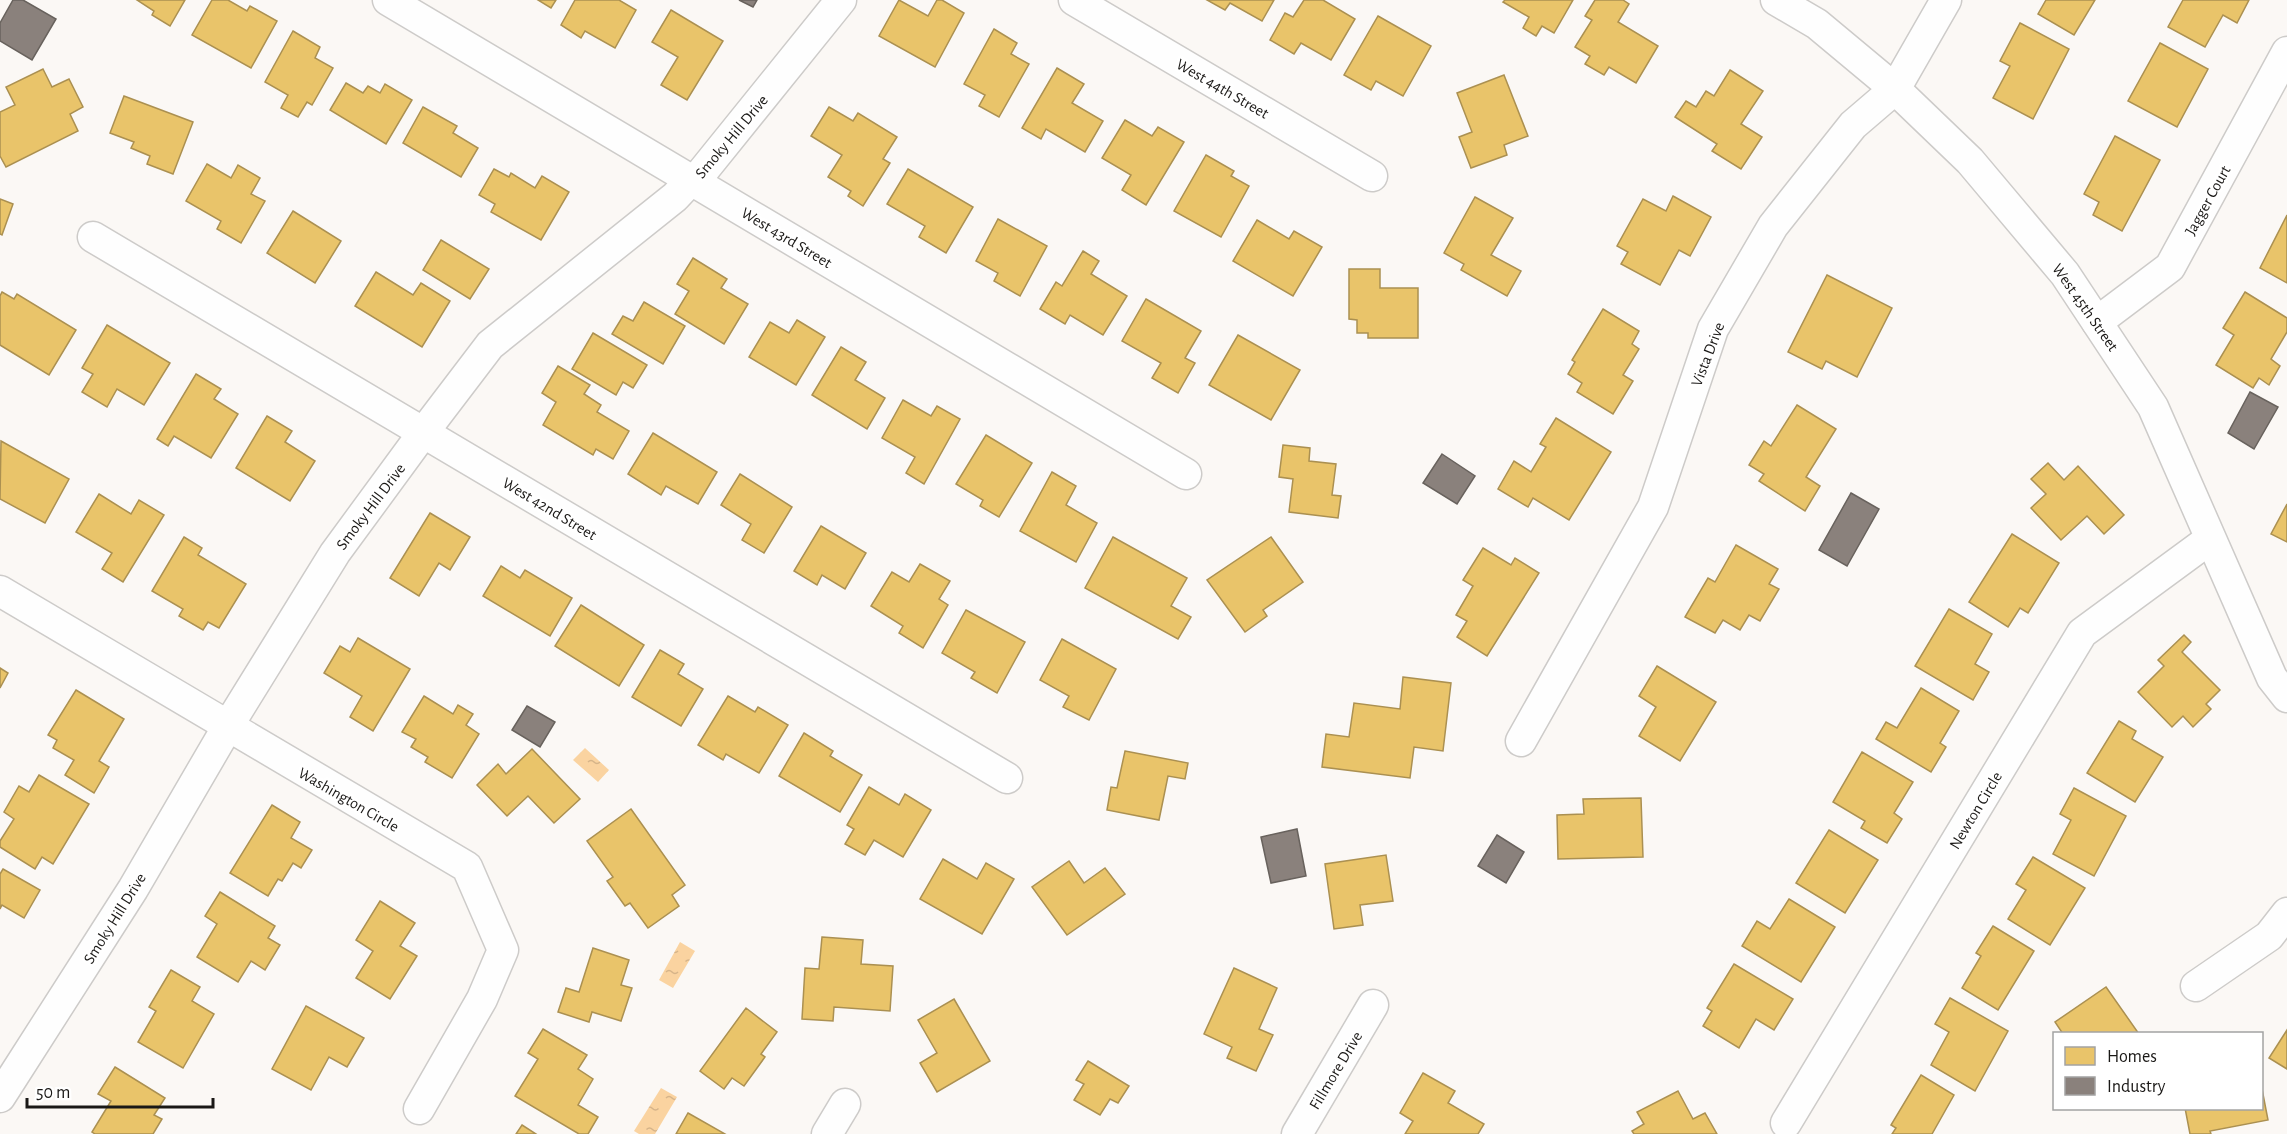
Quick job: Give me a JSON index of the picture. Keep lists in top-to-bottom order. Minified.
{"streets":{"street":["West 44th Street","Smoky Hill Drive","Jagger Court","West 43rd Street","West 45th Street","Vista Drive","West 42nd Street","Washington Circle","Newton Circle","Fillmore Drive"]},"crossings":[["Smoky Hill Drive","West 43rd Street"],["Smoky Hill Drive","West 42nd Street"],["Smoky Hill Drive","Washington Circle"],["Jagger Court","West 45th Street"],["West 45th Street","Vista Drive"],["West 45th Street","Newton Circle"]],"legend":["Homes","Industry"],"scale_bar":"50 m"}
